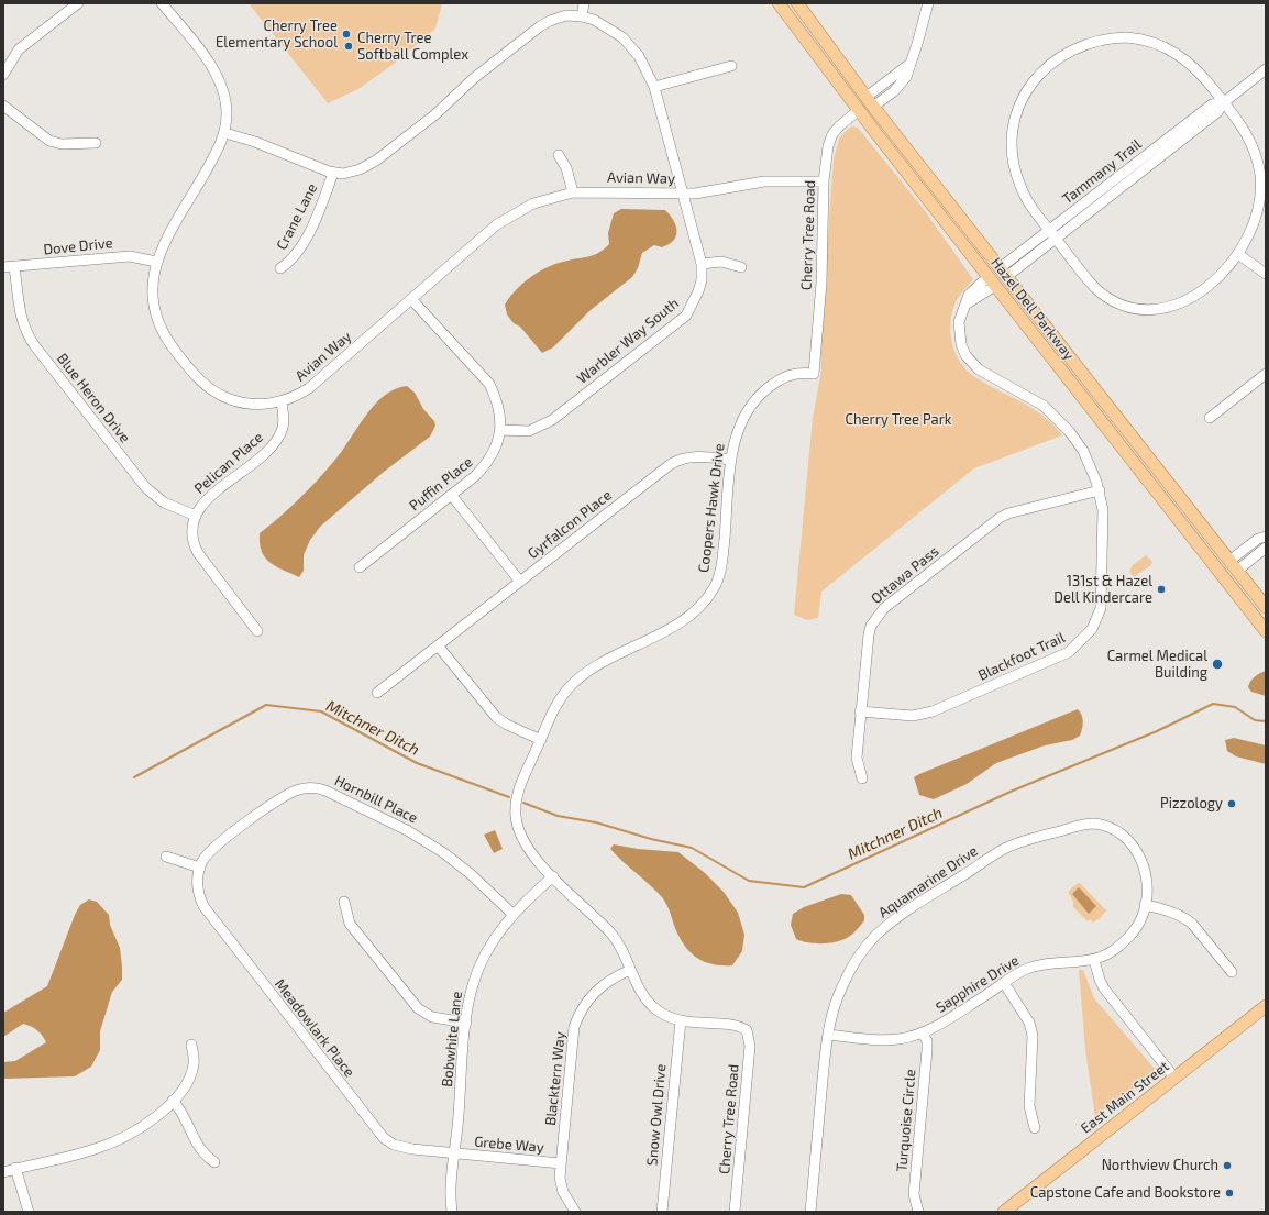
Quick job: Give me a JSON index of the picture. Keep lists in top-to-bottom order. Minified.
{"streets":{"main road":["Hazel Dell Parkway","East Main Street"],"street":["Tammany Trail","Avian Way","Crane Lane","Cherry Tree Road","Dove Drive","Warbler Way South","Blue Heron Drive","Pelican Place","Puffin Place","Coopers Hawk Drive","Gyrfalcon Place","Ottawa Pass","Blackfoot Trail","Hornbill Place","Aquamarine Drive","Sapphire Drive","Meadowlark Place","Bobwhite Lane","Blacktern Way","Snow Owl Drive","Turquoise Circle","Grebe Way"]},"crossings":[["Tammany Trail","Hazel Dell Parkway"],["Avian Way","Cherry Tree Road"],["Avian Way","Dove Drive"],["Avian Way","Warbler Way South"],["Avian Way","Pelican Place"],["Avian Way","Puffin Place"],["Cherry Tree Road","Hazel Dell Parkway"],["Cherry Tree Road","Coopers Hawk Drive"],["Dove Drive","Blue Heron Drive"],["Hazel Dell Parkway","Blackfoot Trail"],["Warbler Way South","Puffin Place"],["Blue Heron Drive","Pelican Place"],["Coopers Hawk Drive","Gyrfalcon Place"],["Coopers Hawk Drive","Bobwhite Lane"],["Coopers Hawk Drive","Blacktern Way"],["Coopers Hawk Drive","Snow Owl Drive"],["Ottawa Pass","Blackfoot Trail"],["Hornbill Place","Meadowlark Place"],["Hornbill Place","Bobwhite Lane"],["Aquamarine Drive","Sapphire Drive"],["Sapphire Drive","Turquoise Circle"],["Meadowlark Place","Bobwhite Lane"],["Meadowlark Place","Grebe Way"],["Bobwhite Lane","Grebe Way"],["Blacktern Way","Grebe Way"]],"water":["Mitchner Ditch"],"parks":["Cherry Tree Park"],"places":["Cherry Tree Elementary School","Cherry Tree Softball Complex","131st & Hazel Dell Kindercare","Carmel Medical Building","Pizzology","Northview Church","Capstone Cafe and Bookstore"]}
